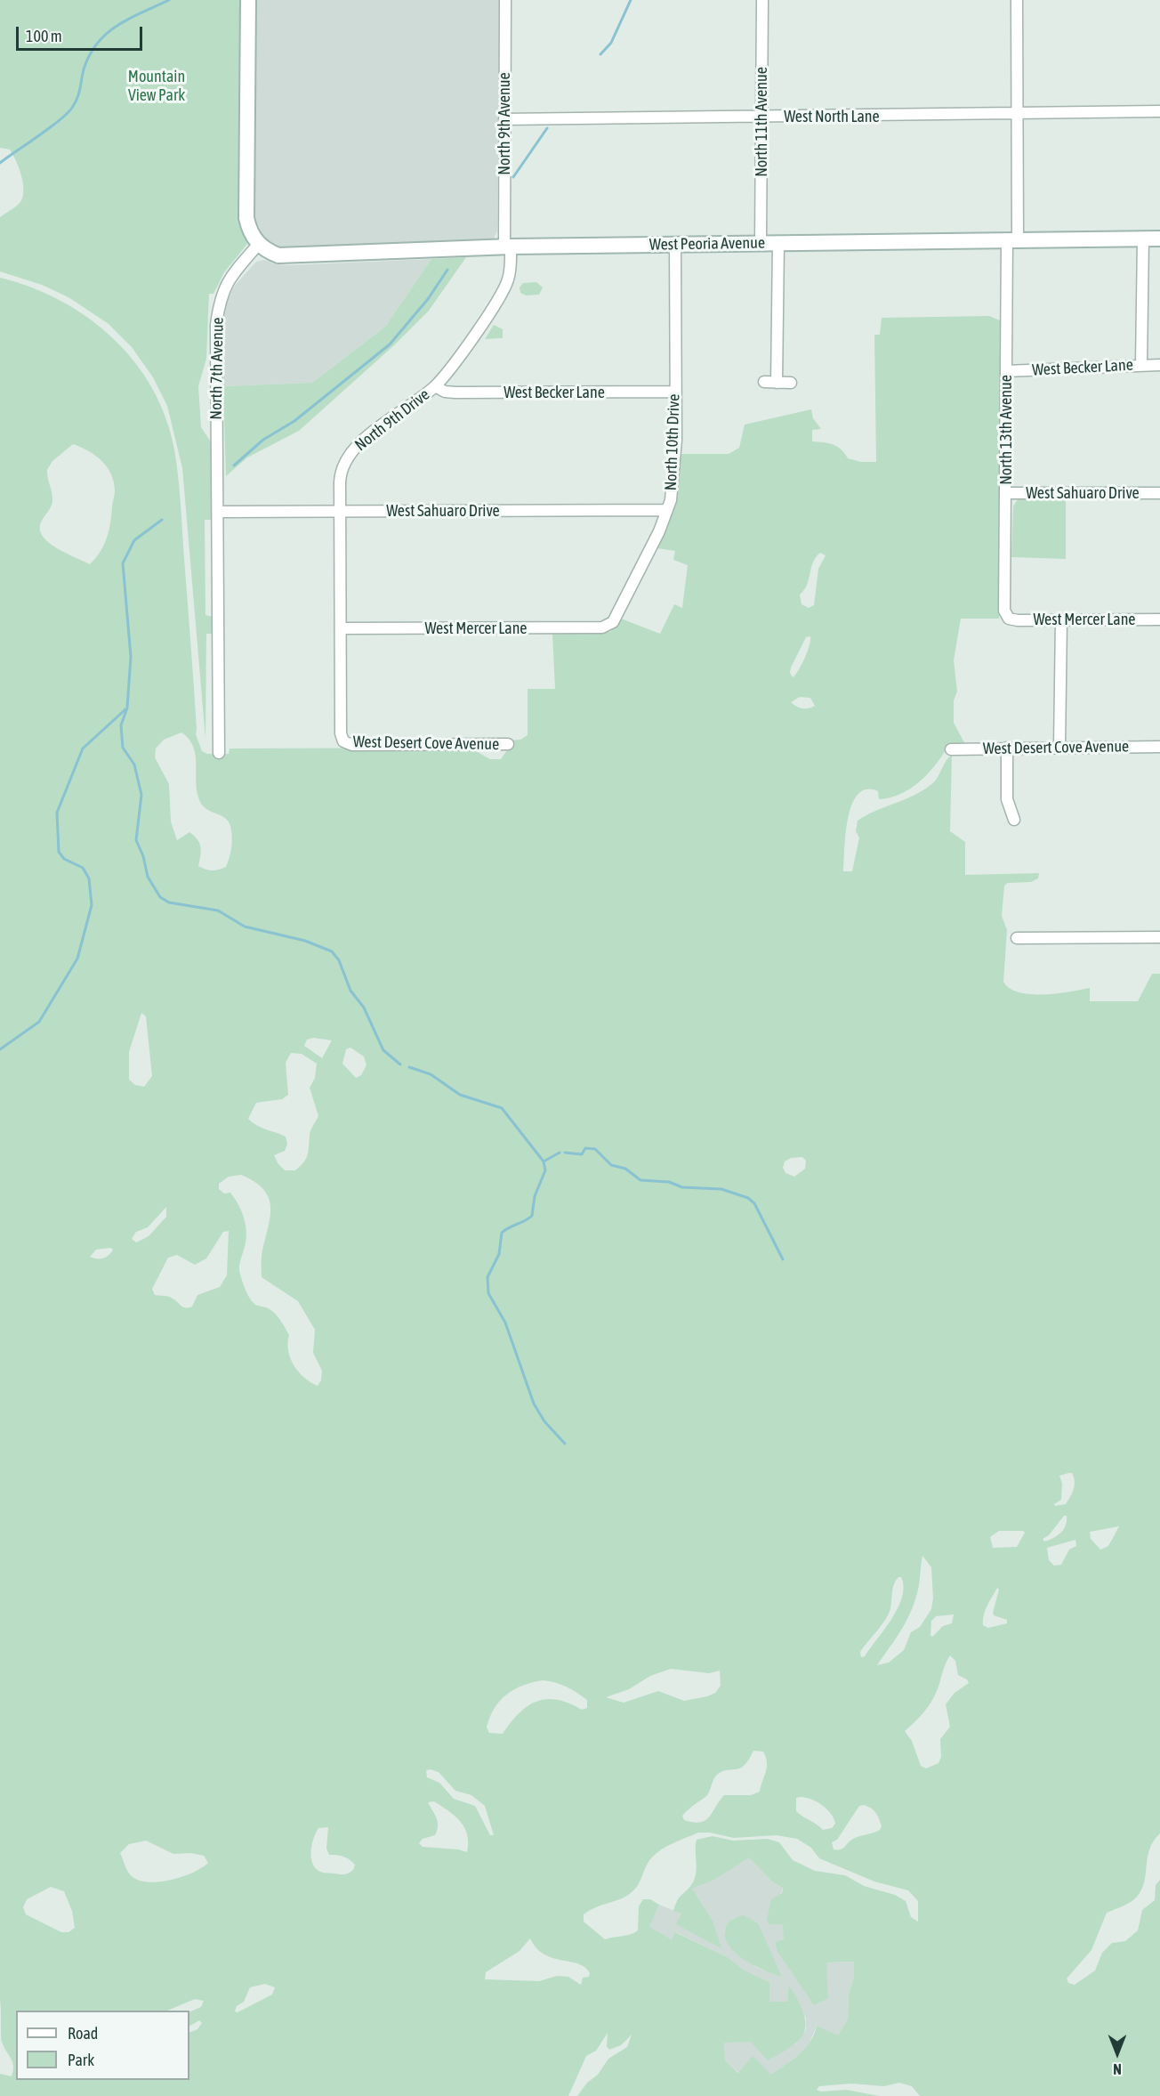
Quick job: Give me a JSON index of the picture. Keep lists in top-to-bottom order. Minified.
{"streets":{"main road":["West Peoria Avenue"],"street":["West North Lane","North 11th Avenue","North 9th Avenue","West Becker Lane","North 7th Avenue","North 9th Drive","North 13th Avenue","North 10th Drive","West Sahuaro Drive","West Mercer Lane","West Desert Cove Avenue"]},"crossings":[["West North Lane","North 11th Avenue"],["West North Lane","North 9th Avenue"],["West North Lane","North 13th Avenue"],["North 11th Avenue","West Peoria Avenue"],["North 9th Avenue","West Peoria Avenue"],["North 9th Avenue","North 9th Drive"],["West Peoria Avenue","North 7th Avenue"],["West Peoria Avenue","North 9th Drive"],["West Peoria Avenue","North 13th Avenue"],["West Peoria Avenue","North 10th Drive"],["West Becker Lane","North 9th Drive"],["West Becker Lane","North 13th Avenue"],["West Becker Lane","North 10th Drive"],["North 7th Avenue","West Sahuaro Drive"],["North 9th Drive","West Sahuaro Drive"],["North 9th Drive","West Mercer Lane"],["North 9th Drive","West Desert Cove Avenue"],["North 13th Avenue","West Sahuaro Drive"],["North 13th Avenue","West Mercer Lane"],["North 10th Drive","West Sahuaro Drive"],["North 10th Drive","West Mercer Lane"]],"parks":["Mountain View Park"],"legend":["Road","Park"],"scale_bar":"100 m","north":"bottom"}
